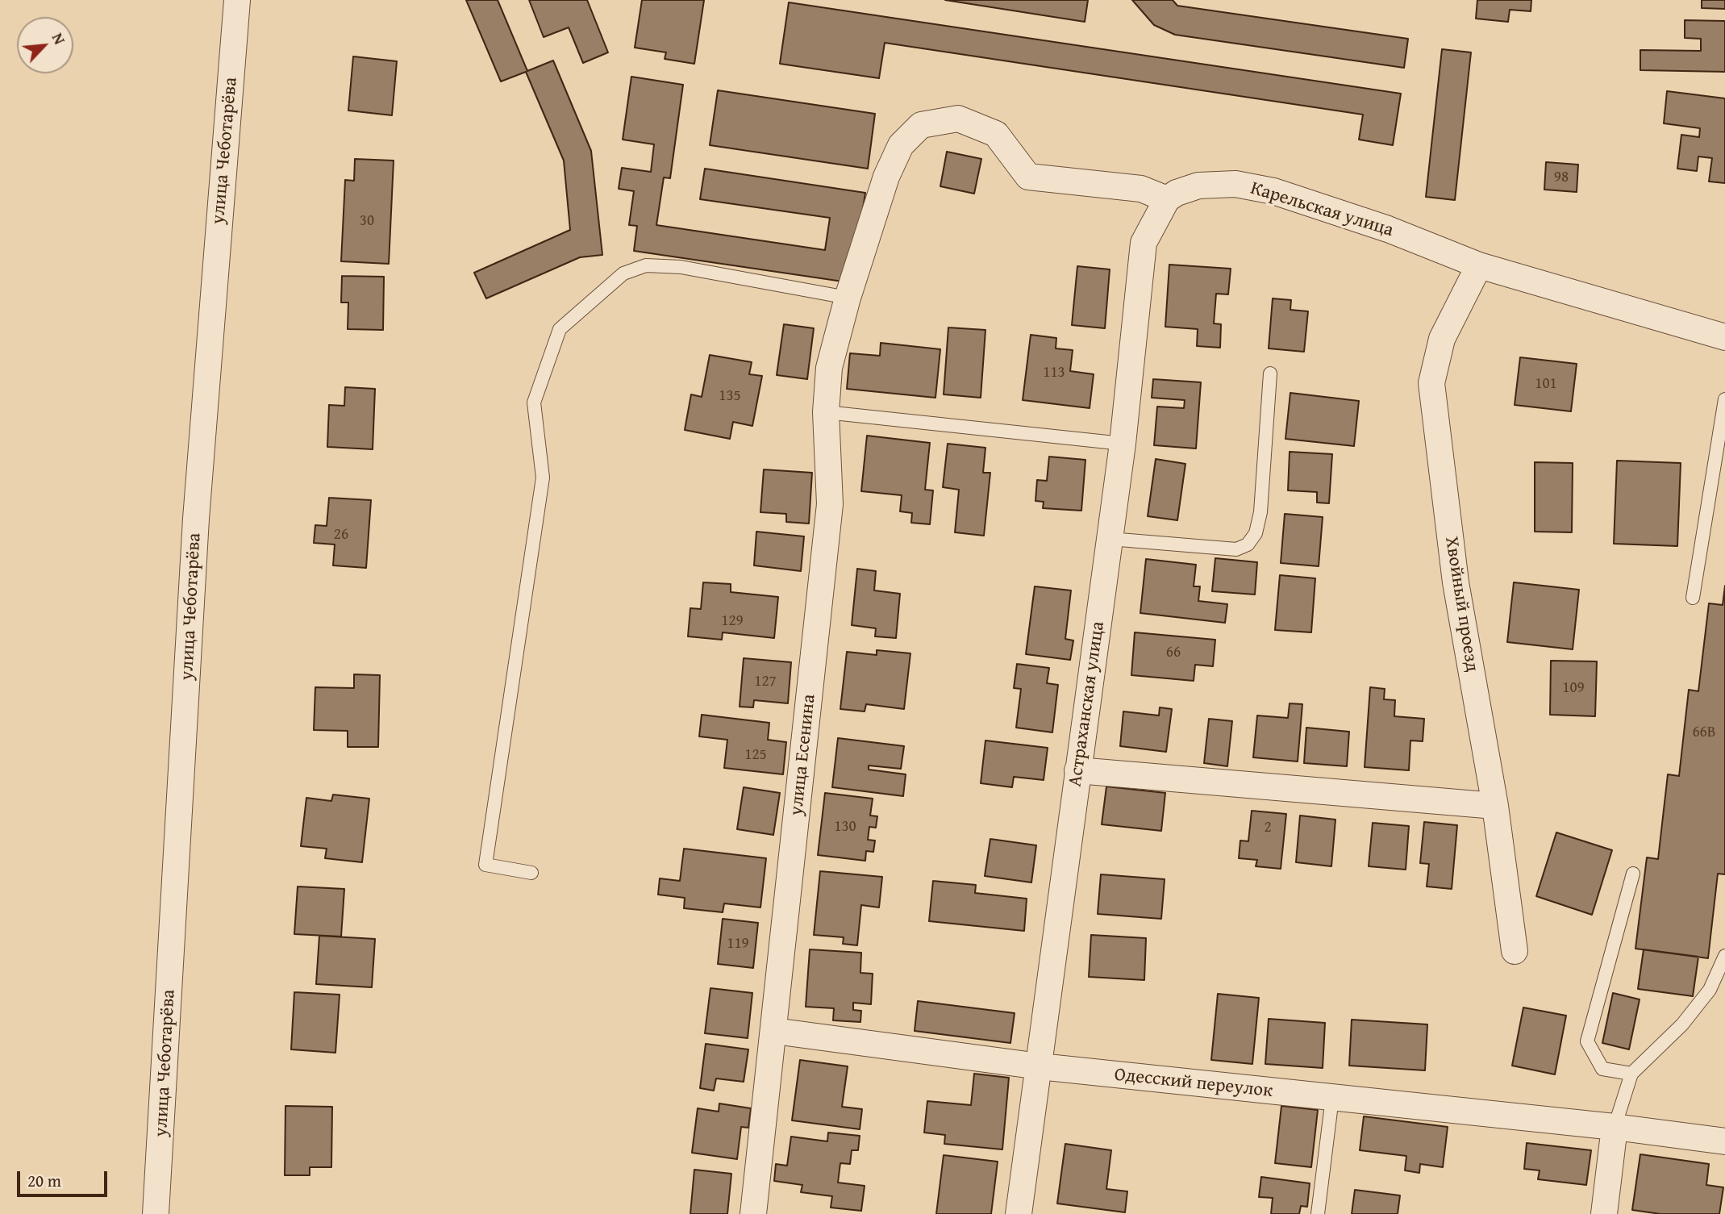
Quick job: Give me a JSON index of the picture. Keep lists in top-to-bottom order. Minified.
{"streets":{"street":["улица Чеботарёва","Карельская улица","Хвойный проезд","Астраханская улица","улица Есенина","Одесский переулок"]},"crossings":[["Карельская улица","Хвойный проезд"],["Карельская улица","Астраханская улица"],["Астраханская улица","Одесский переулок"],["улица Есенина","Одесский переулок"]],"house_numbers":["98","30","113","101","135","26","129","66","127","109","66В","125","130","2","119"],"scale_bar":"20 m","north":"top right"}
